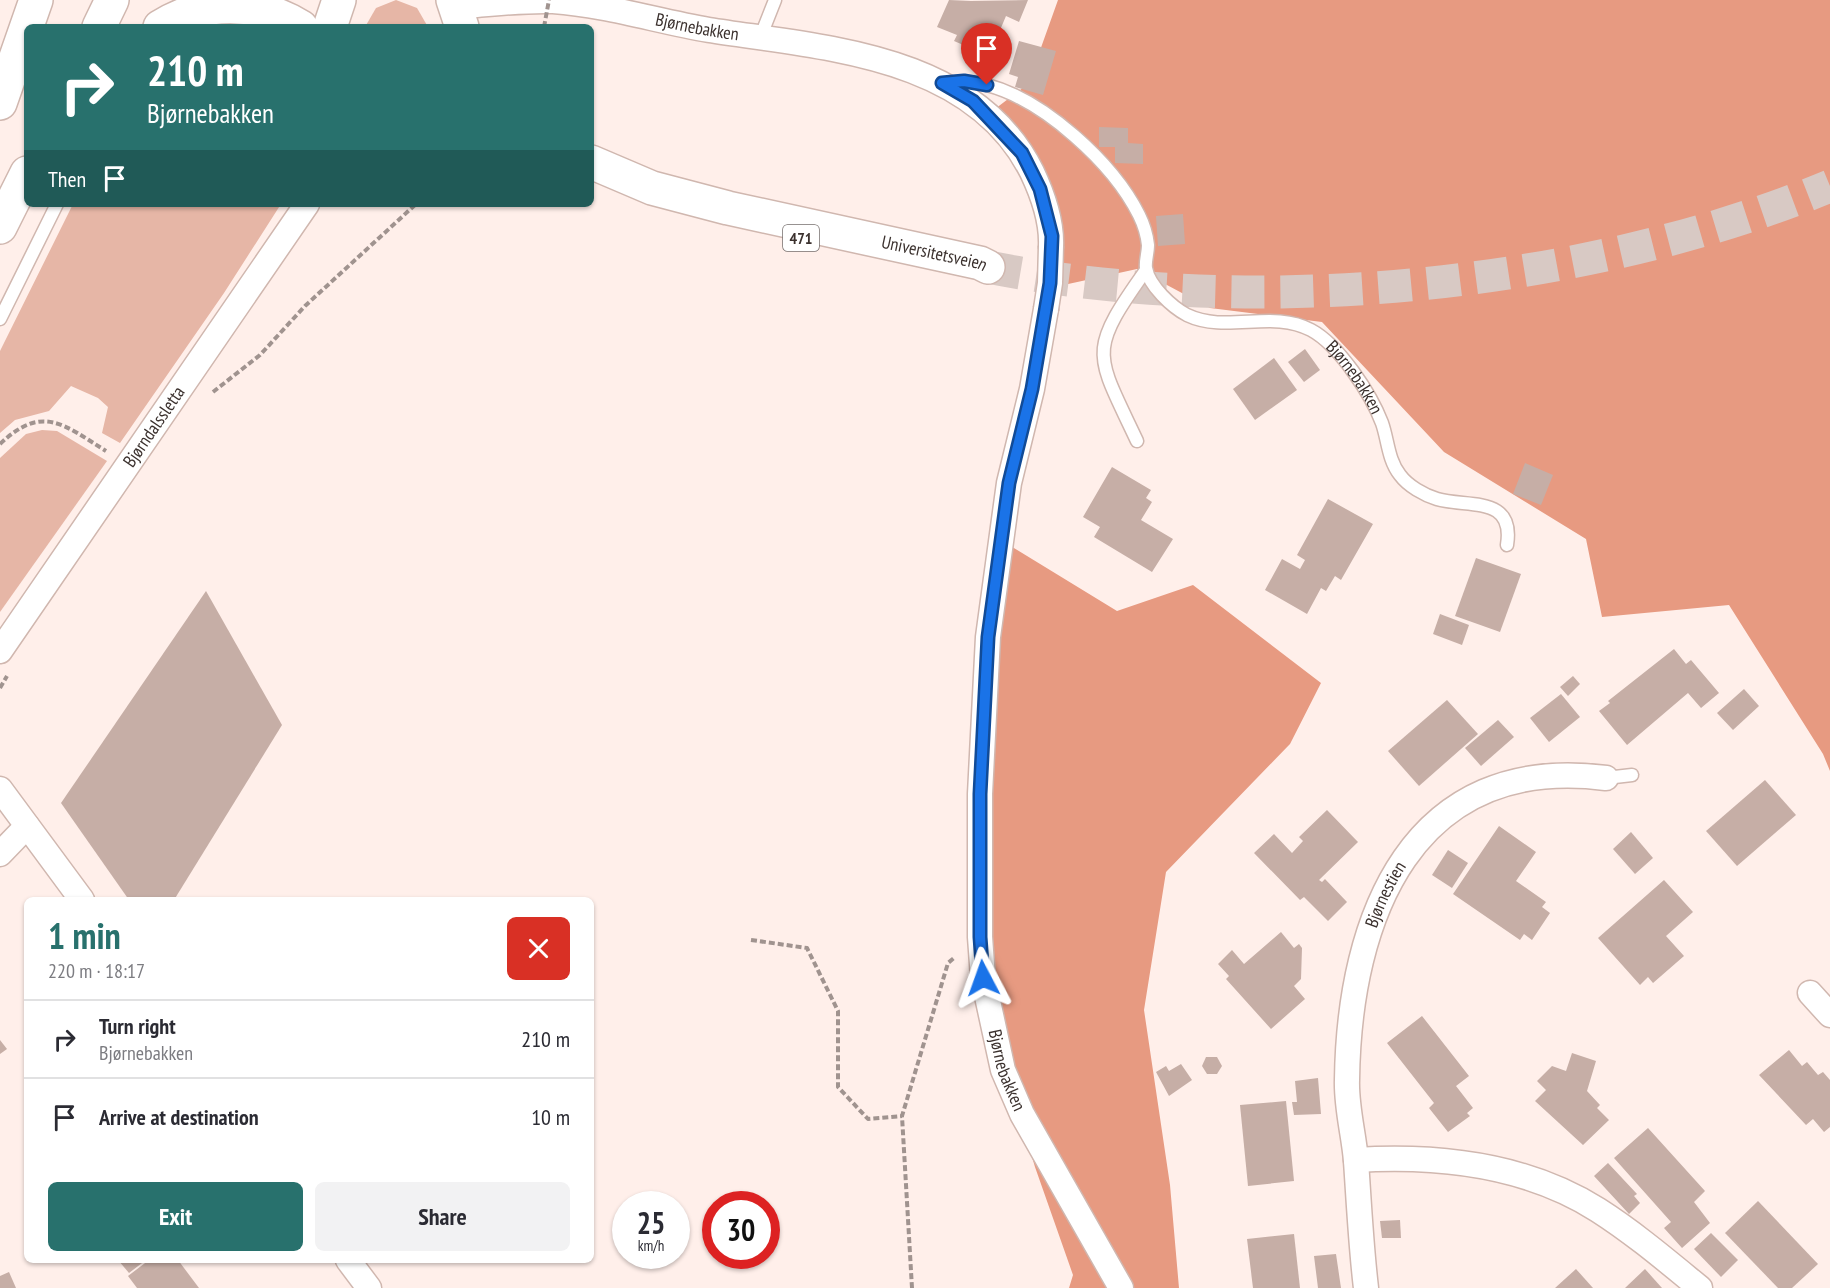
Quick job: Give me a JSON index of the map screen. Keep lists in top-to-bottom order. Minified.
{"streets":{"main road":["471","Universitetsveien"],"street":["Bjørnebakken","Bjørndalssletta","Bjørnestien"]},"page":{"turn":["210 m","Bjørnebakken"],"then":"Then","heading":["1 min","220 m · 18:17"],"list":[{"name":"Turn right","note":"Bjørnebakken","value":"210 m"},{"name":"Arrive at destination","value":"10 m"}],"buttons":["Exit","Share"],"speed":"25 km/h","limit":"30"}}
